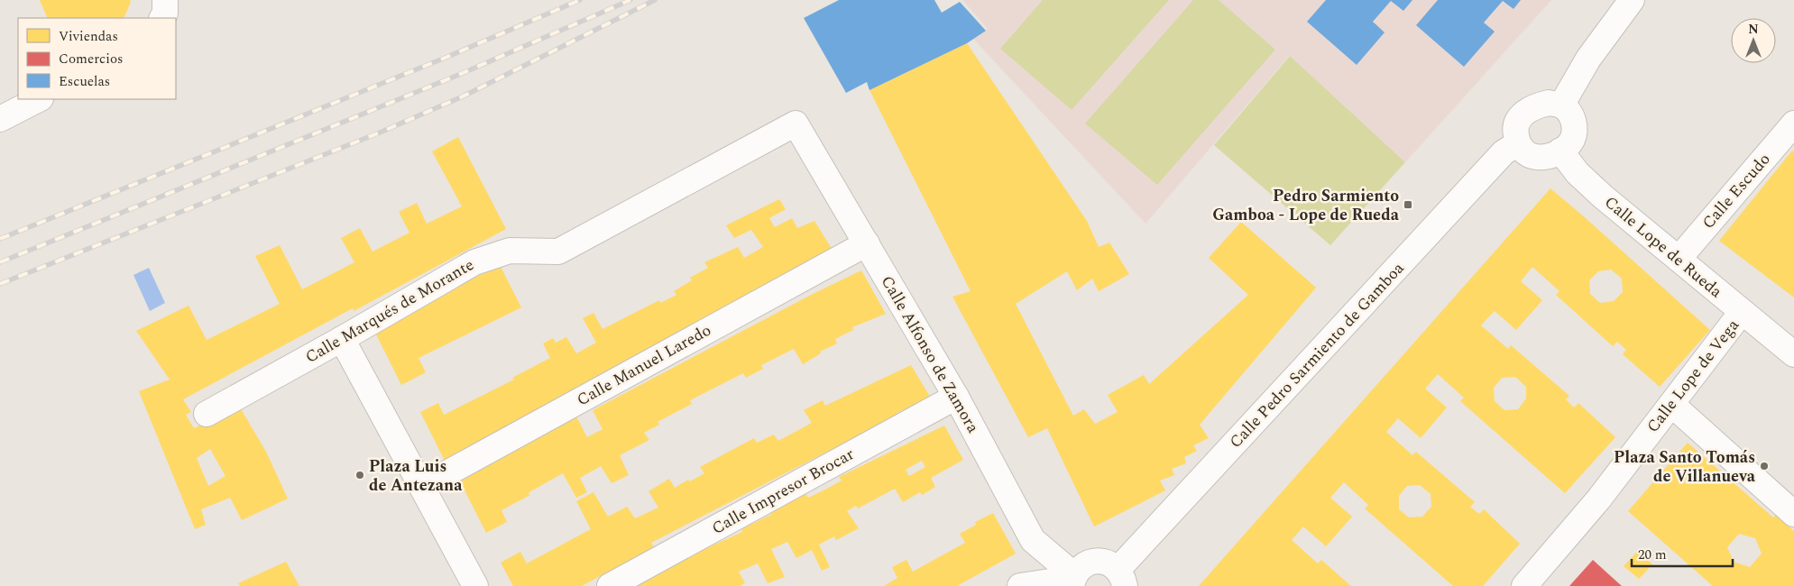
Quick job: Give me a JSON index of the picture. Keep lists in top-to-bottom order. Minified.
{"streets":{"street":["Calle Escudo","Calle Lope de Rueda","Calle Marqués de Morante","Calle Alfonso de Zamora","Calle Pedro Sarmiento de Gamboa","Calle Manuel Laredo","Calle Lope de Vega","Calle Impresor Brocar"]},"crossings":[["Calle Escudo","Calle Lope de Rueda"],["Calle Lope de Rueda","Calle Pedro Sarmiento de Gamboa"],["Calle Lope de Rueda","Calle Lope de Vega"],["Calle Marqués de Morante","Calle Alfonso de Zamora"],["Calle Alfonso de Zamora","Calle Manuel Laredo"],["Calle Alfonso de Zamora","Calle Impresor Brocar"]],"places":{"transit":["Pedro Sarmiento Gamboa - Lope de Rueda"],"other":["Plaza Santo Tomás de Villanueva","Plaza Luis de Antezana"]},"legend":["Viviendas","Comercios","Escuelas"],"scale_bar":"20 m","north":"top"}
